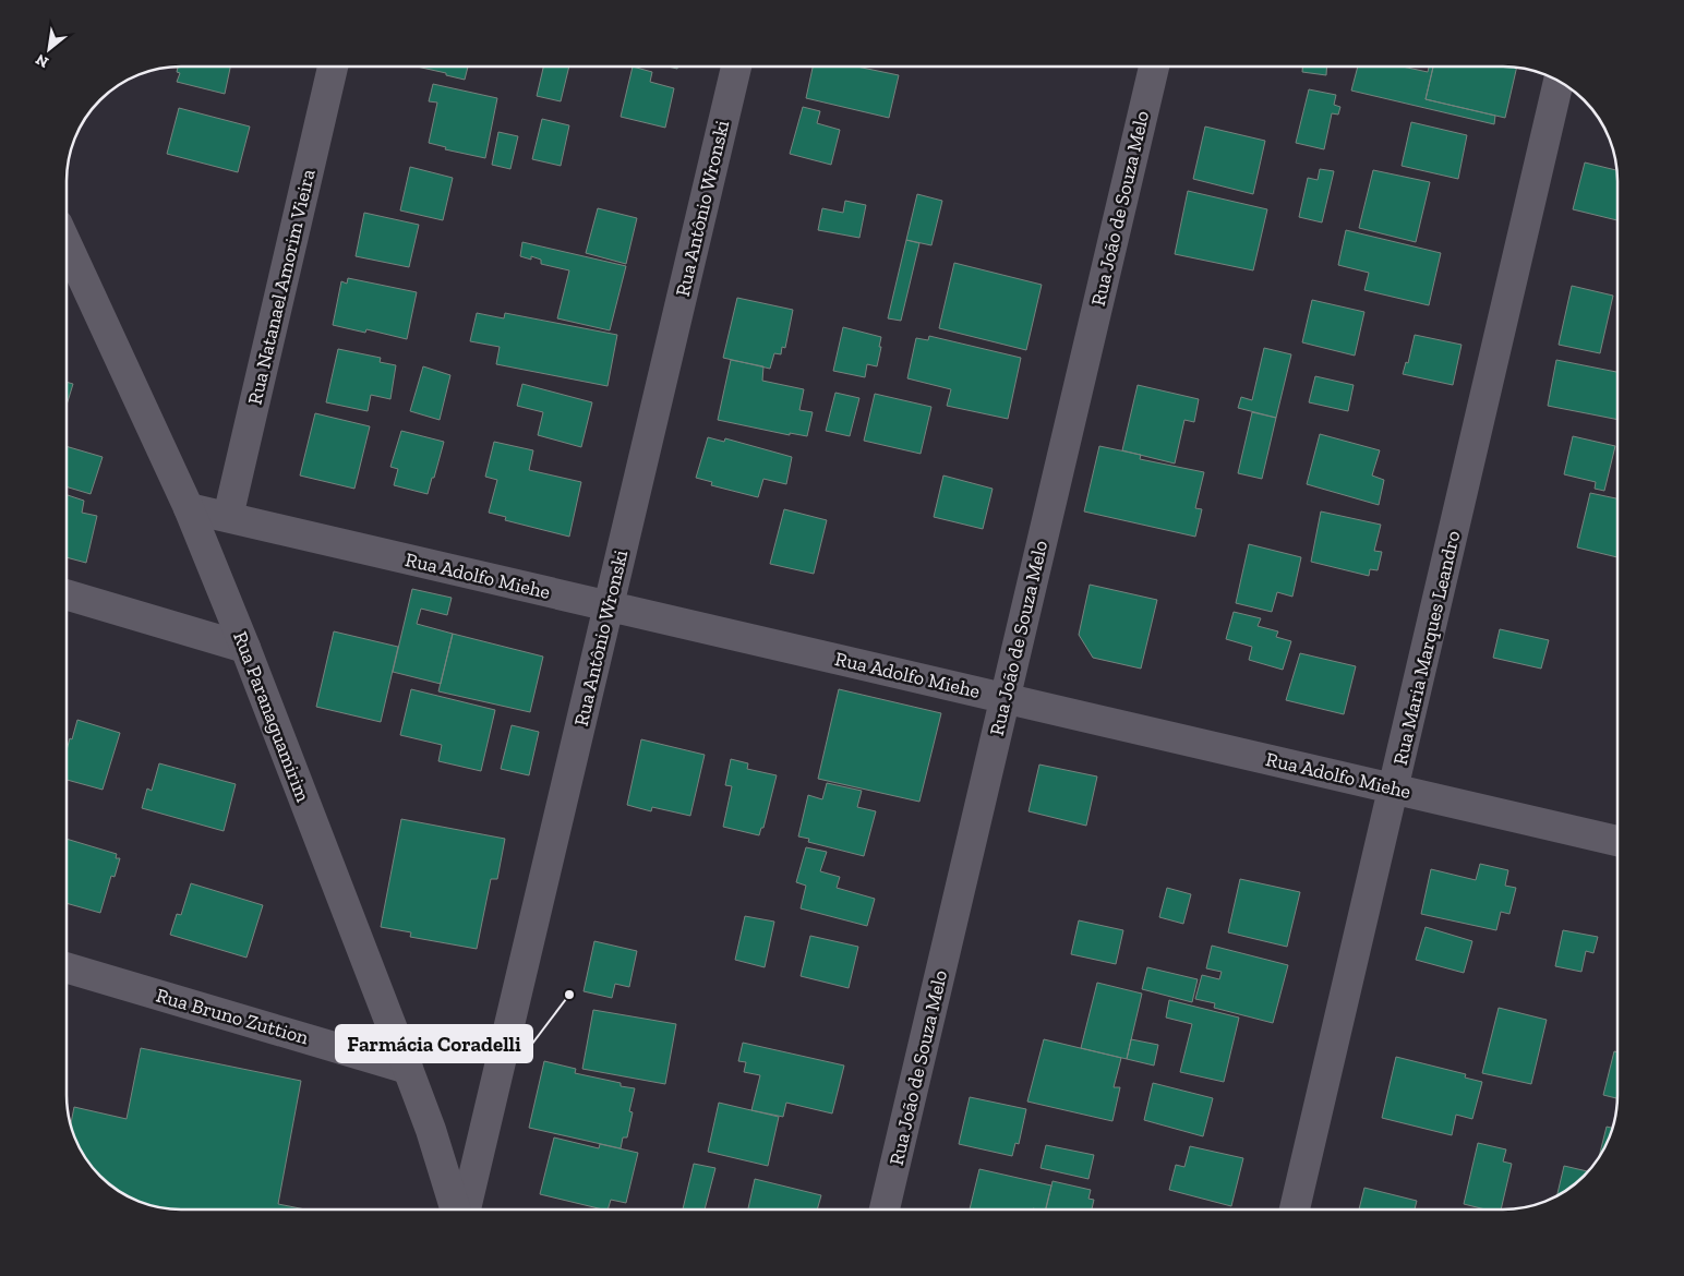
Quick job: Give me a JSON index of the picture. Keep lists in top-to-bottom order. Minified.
{"streets":{"street":["Rua Antônio Wronski","Rua João de Souza Melo","Rua Natanael Amorim Vieira","Rua Adolfo Miehe","Rua Maria Marques Leandro","Rua Paranaguamirim","Rua Bruno Zuttion"]},"crossings":[["Rua Antônio Wronski","Rua Adolfo Miehe"],["Rua João de Souza Melo","Rua Adolfo Miehe"],["Rua Natanael Amorim Vieira","Rua Adolfo Miehe"],["Rua Adolfo Miehe","Rua Maria Marques Leandro"],["Rua Adolfo Miehe","Rua Paranaguamirim"],["Rua Paranaguamirim","Rua Bruno Zuttion"]],"places":["Farmácia Coradelli"],"north":"bottom left"}
